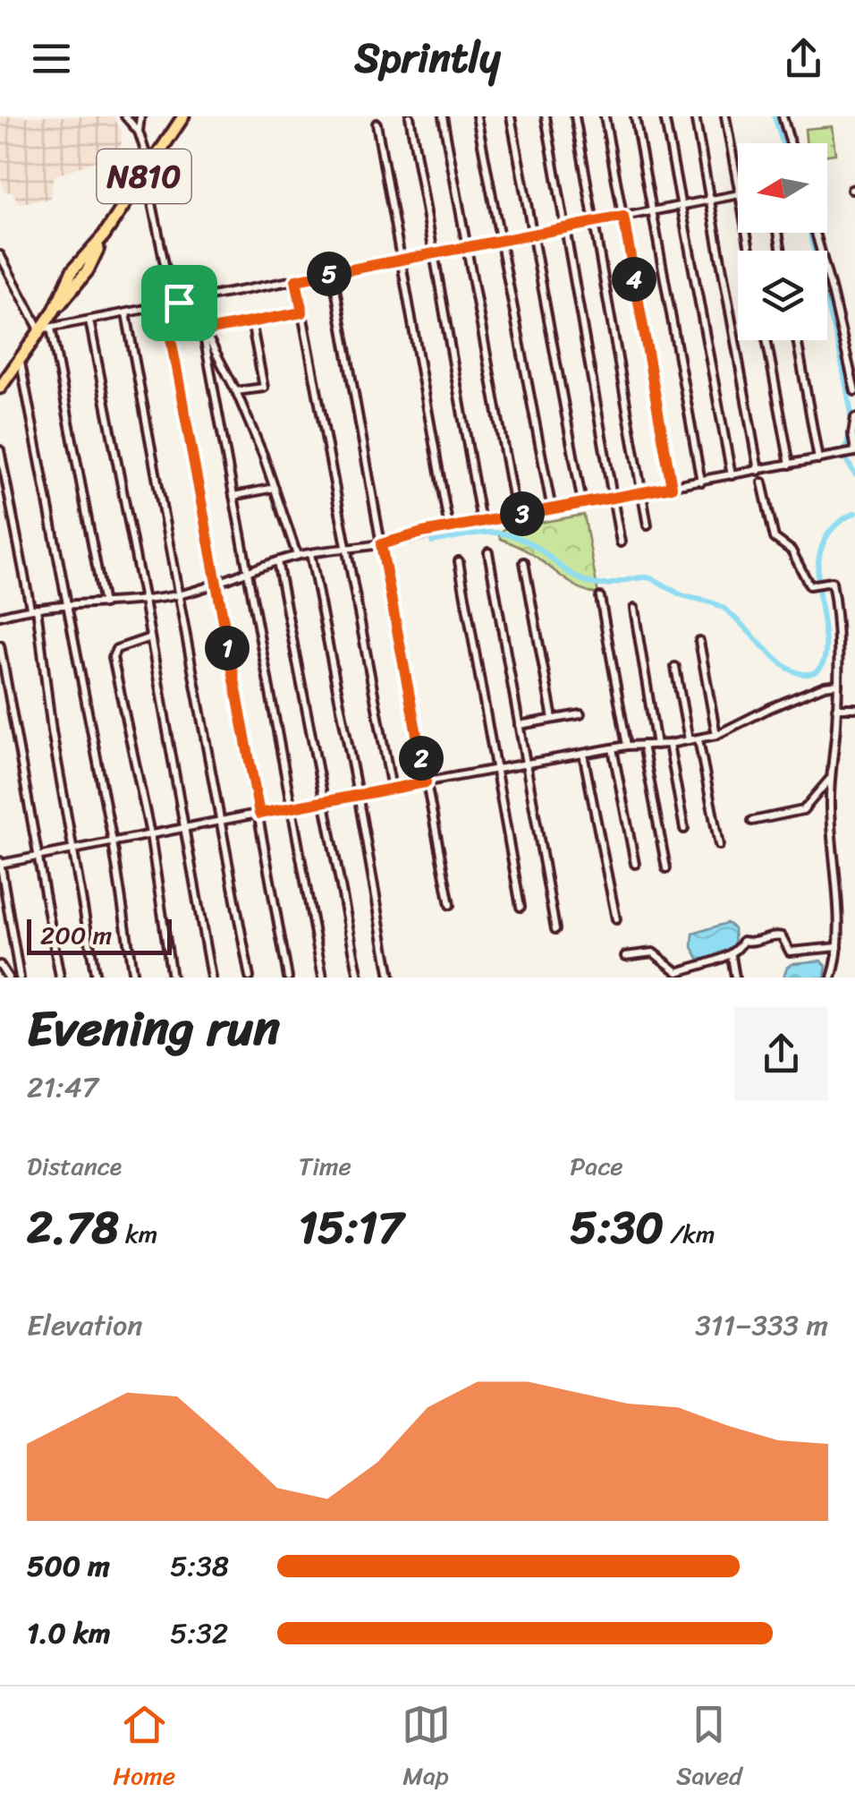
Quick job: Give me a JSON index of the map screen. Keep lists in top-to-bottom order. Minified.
{"streets":{"highway":["N810"]},"scale_bar":"200 m","north":"left","page":{"header":"Sprintly","pins":["5","4","3","1","2"],"scale":"200 m","heading":["Evening run","21:47"],"stats":[["Distance","2.78 km"],["Time","15:17"],["Pace","5:30 /km"]],"chart":["Elevation","311–333 m"],"list":[{"name":"500 m","note":"5:38"},{"name":"1.0 km","note":"5:32"}],"tabs":["Home","Map","Saved"]}}
